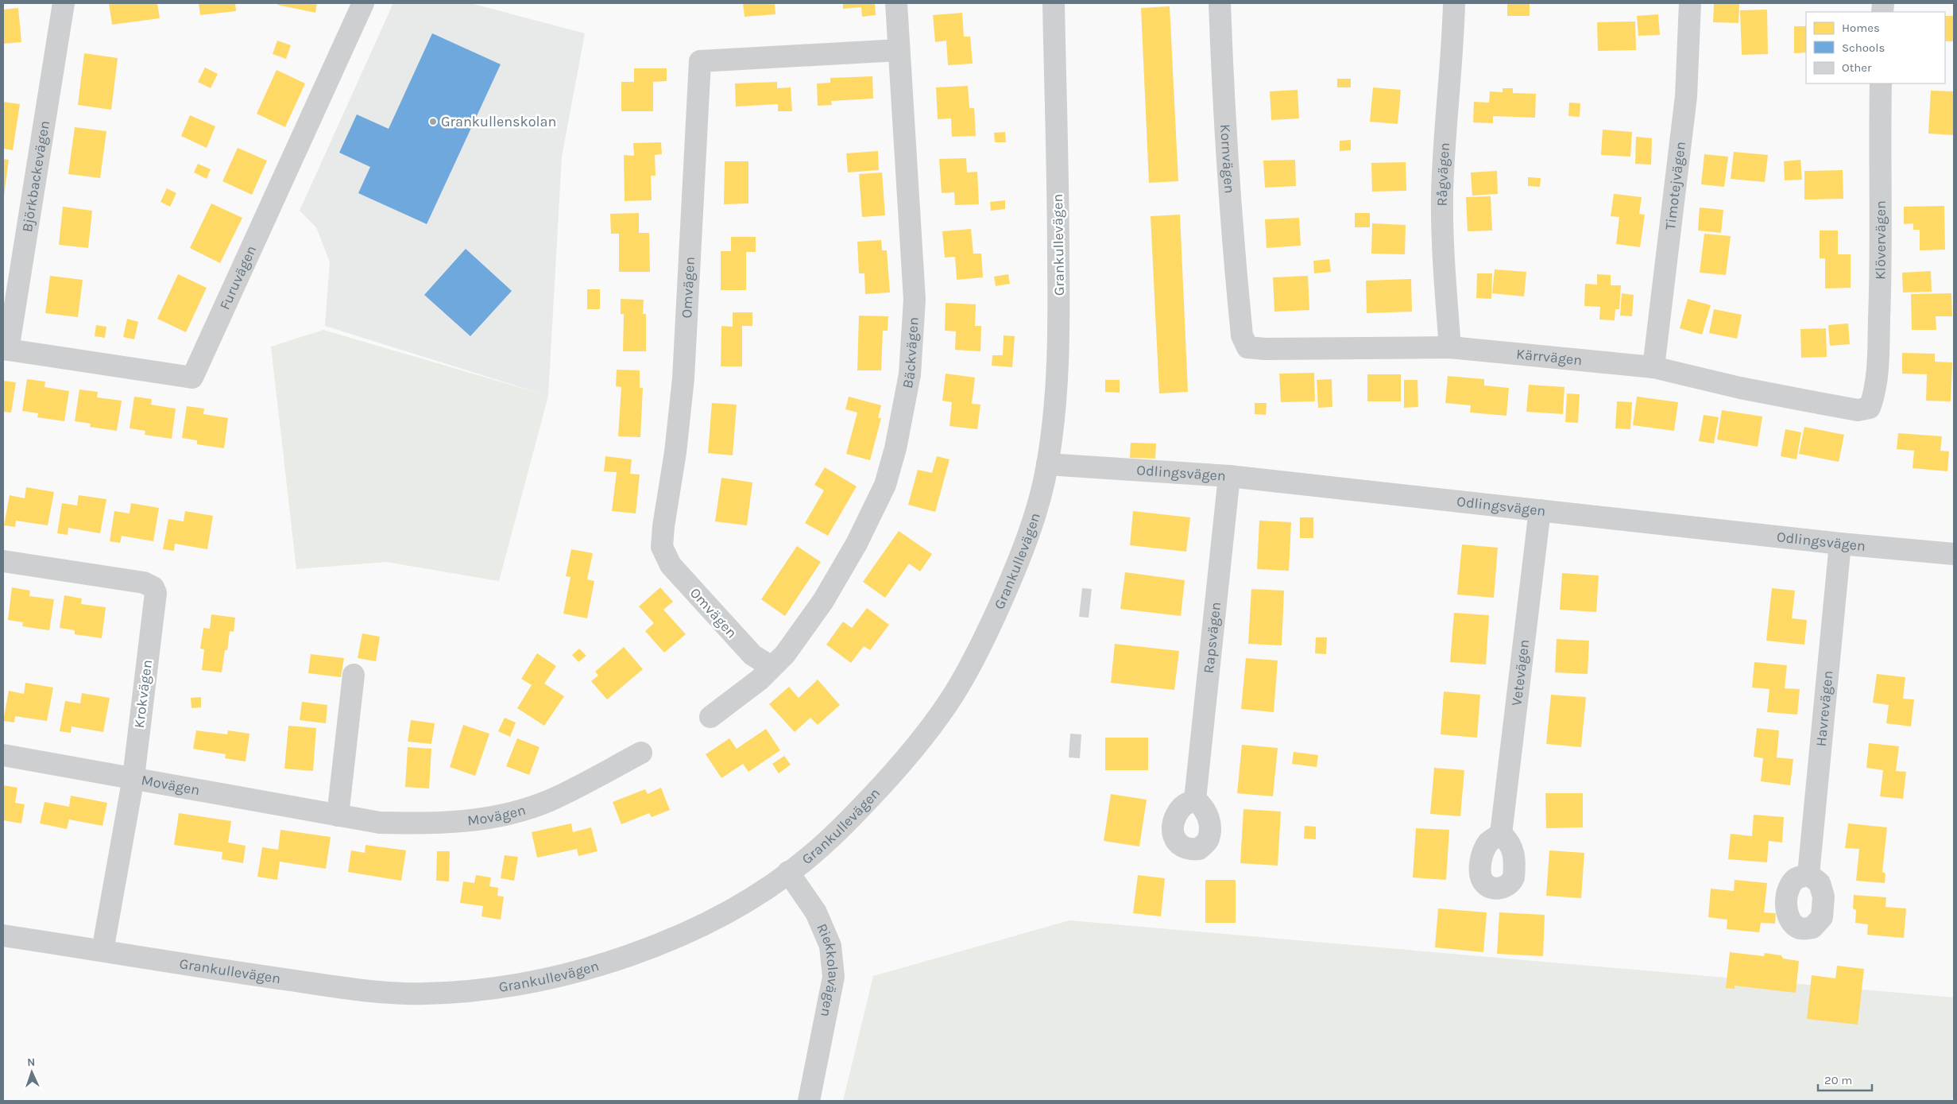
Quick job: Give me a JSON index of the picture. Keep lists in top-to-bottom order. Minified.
{"streets":{"street":["Kornvägen","Rågvägen","Björkbackevägen","Timotejvägen","Klövervägen","Grankullevägen","Furuvägen","Omvägen","Bäckvägen","Kärrvägen","Odlingsvägen","Rapsvägen","Vetevägen","Krokvägen","Havrevägen","Movägen","Riekkolavägen"]},"crossings":[["Kornvägen","Kärrvägen"],["Rågvägen","Kärrvägen"],["Björkbackevägen","Furuvägen"],["Timotejvägen","Kärrvägen"],["Klövervägen","Kärrvägen"],["Grankullevägen","Odlingsvägen"],["Grankullevägen","Krokvägen"],["Grankullevägen","Riekkolavägen"],["Omvägen","Bäckvägen"],["Odlingsvägen","Rapsvägen"],["Odlingsvägen","Vetevägen"],["Odlingsvägen","Havrevägen"],["Krokvägen","Movägen"]],"places":["Grankullenskolan"],"legend":["Homes","Schools","Other"],"scale_bar":"20 m","north":"top"}
